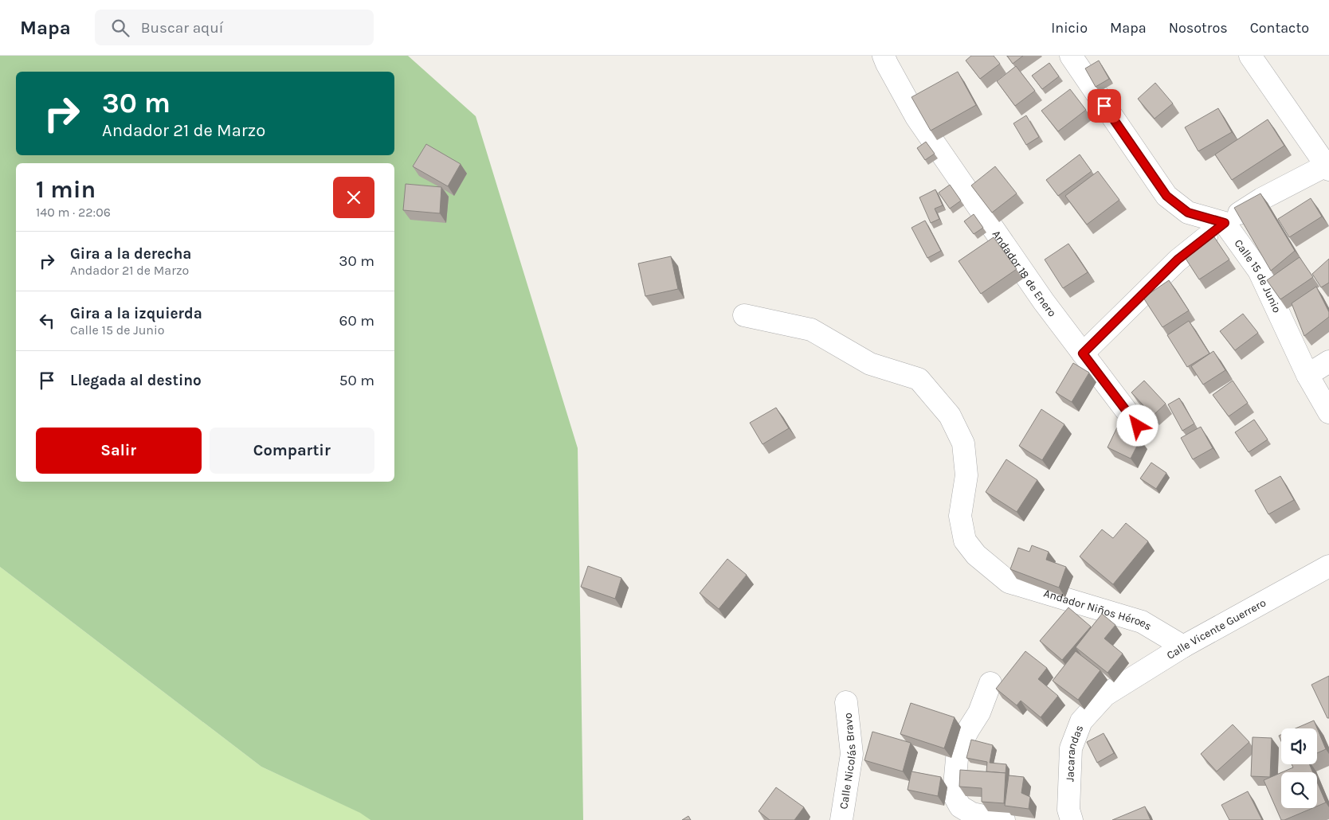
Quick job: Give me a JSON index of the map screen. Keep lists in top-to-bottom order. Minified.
{"streets":{"street":["Andador 18 de Enero","Calle 15 de Junio","Andador Niños Héroes","Calle Vicente Guerrero","Jacarandas","Calle Nicolás Bravo"]},"crossings":[["Andador Niños Héroes","Calle Vicente Guerrero"],["Calle Vicente Guerrero","Jacarandas"]],"page":{"header":"Mapa","search":"Buscar aquí","nav":["Inicio","Mapa","Nosotros","Contacto"],"turn":["30 m","Andador 21 de Marzo"],"heading":["1 min","140 m · 22:06"],"list":[{"name":"Gira a la derecha","note":"Andador 21 de Marzo","value":"30 m"},{"name":"Gira a la izquierda","note":"Calle 15 de Junio","value":"60 m"},{"name":"Llegada al destino","value":"50 m"}],"buttons":["Salir","Compartir"]}}
